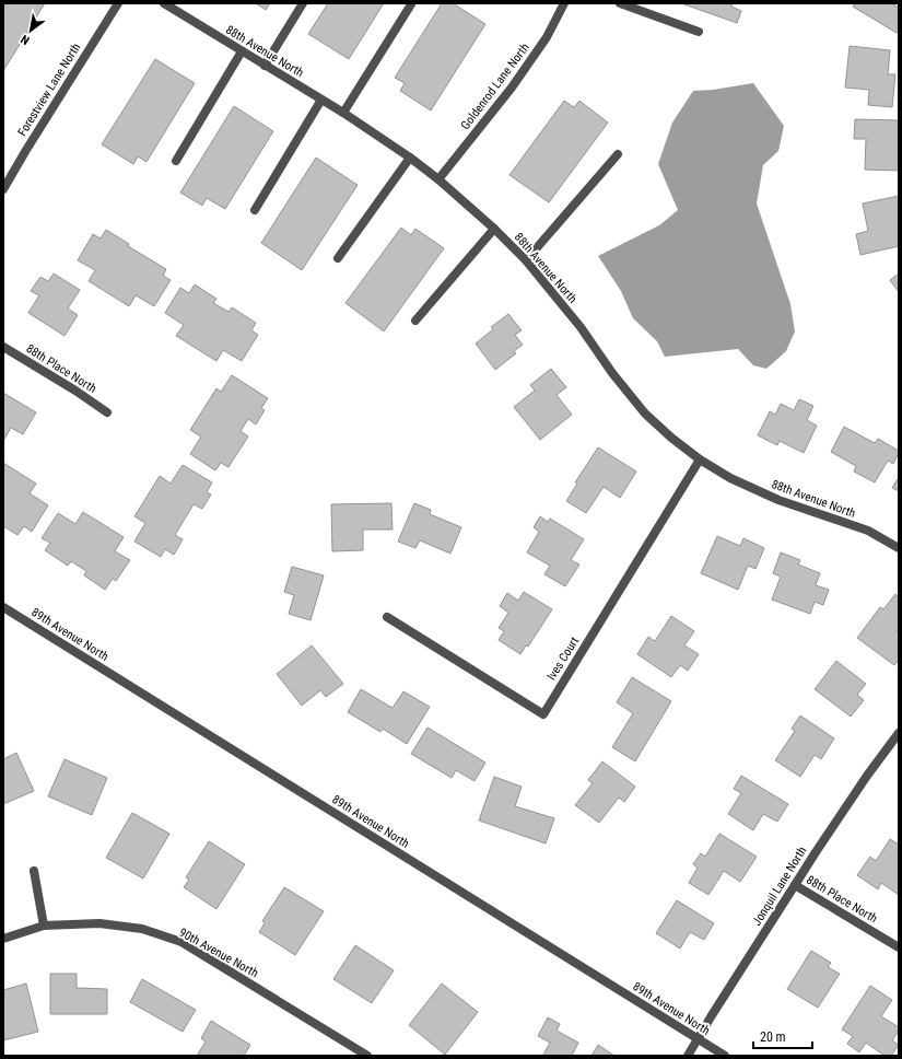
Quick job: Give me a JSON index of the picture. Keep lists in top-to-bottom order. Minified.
{"streets":{"street":["88th Avenue North","Goldenrod Lane North","Forestview Lane North","88th Place North","89th Avenue North","Ives Court","Jonquil Lane North","90th Avenue North"]},"crossings":[["88th Avenue North","Goldenrod Lane North"],["88th Avenue North","Ives Court"],["88th Place North","Jonquil Lane North"],["89th Avenue North","Jonquil Lane North"]],"scale_bar":"20 m","north":"bottom left"}
